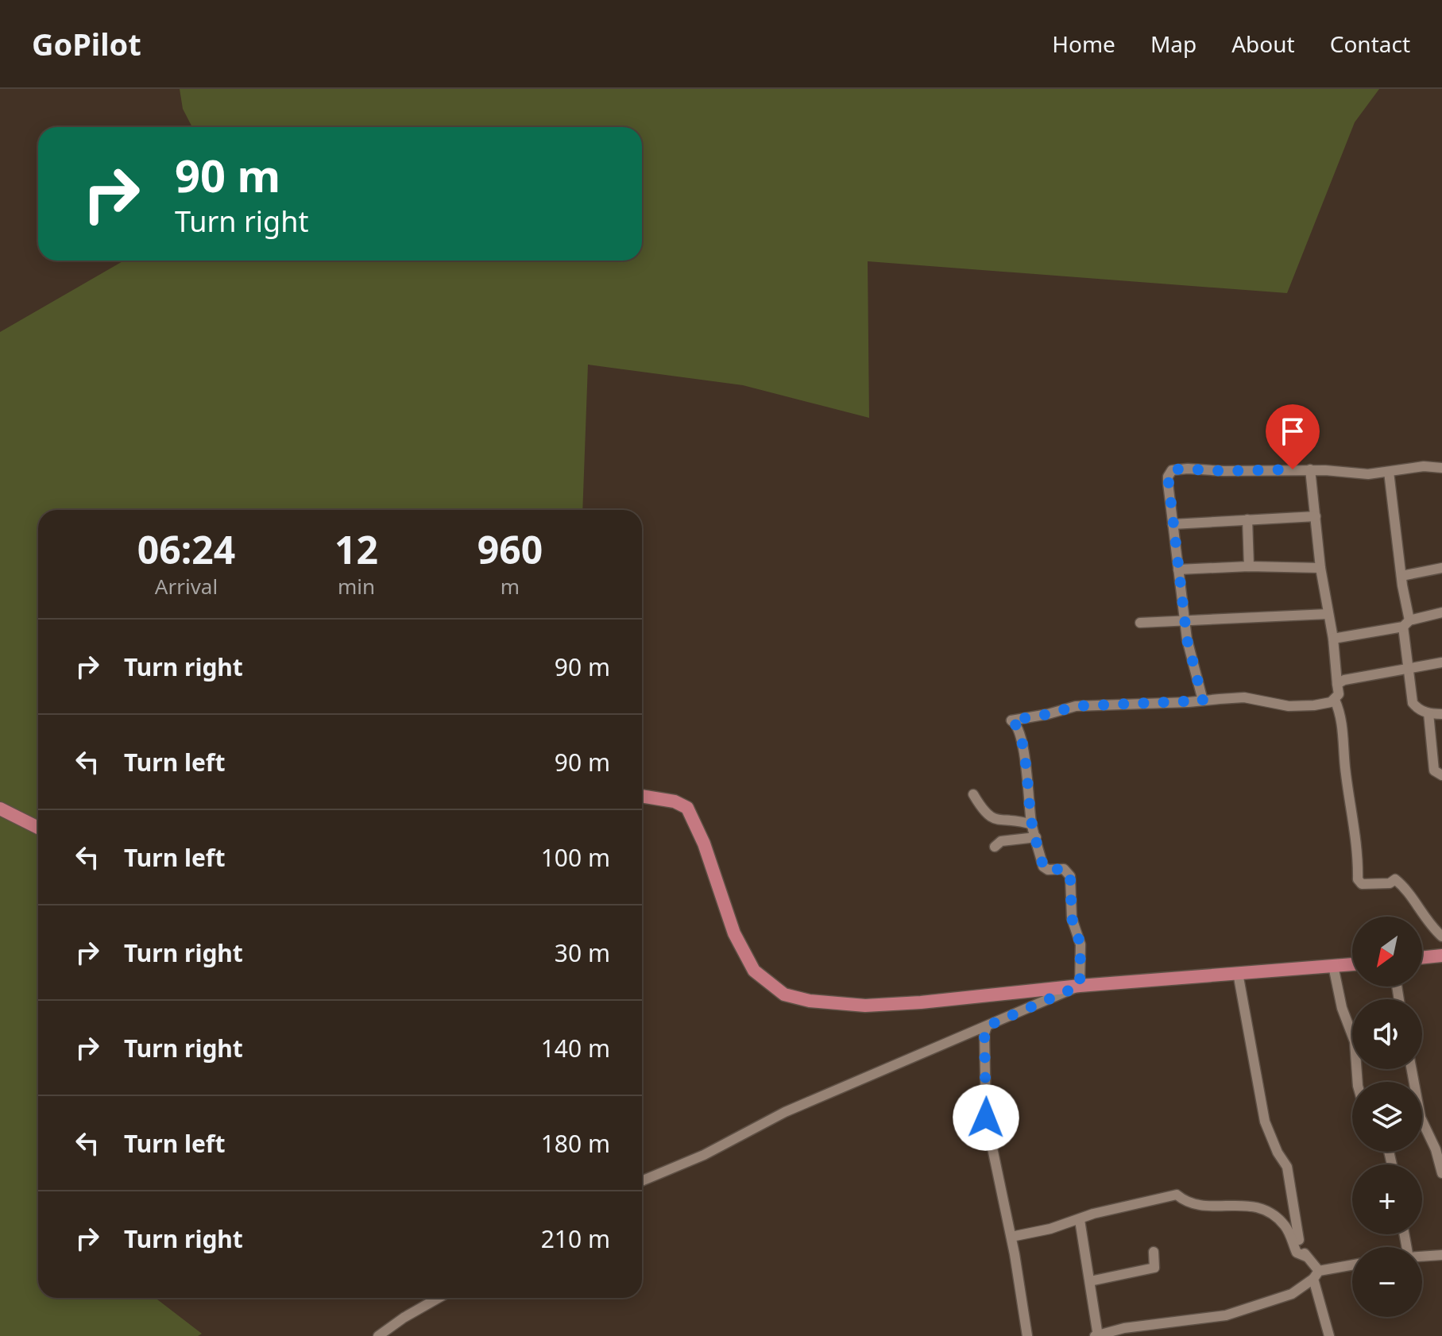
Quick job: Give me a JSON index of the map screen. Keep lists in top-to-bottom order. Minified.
{"north":"bottom left","page":{"header":"GoPilot","nav":["Home","Map","About","Contact"],"turn":["90 m","Turn right"],"eta":["06:24","Arrival","12","min","960","m"],"list":[{"name":"Turn right","value":"90 m"},{"name":"Turn left","value":"90 m"},{"name":"Turn left","value":"100 m"},{"name":"Turn right","value":"30 m"},{"name":"Turn right","value":"140 m"},{"name":"Turn left","value":"180 m"},{"name":"Turn right","value":"210 m"}],"map_buttons":["+","−"]}}
